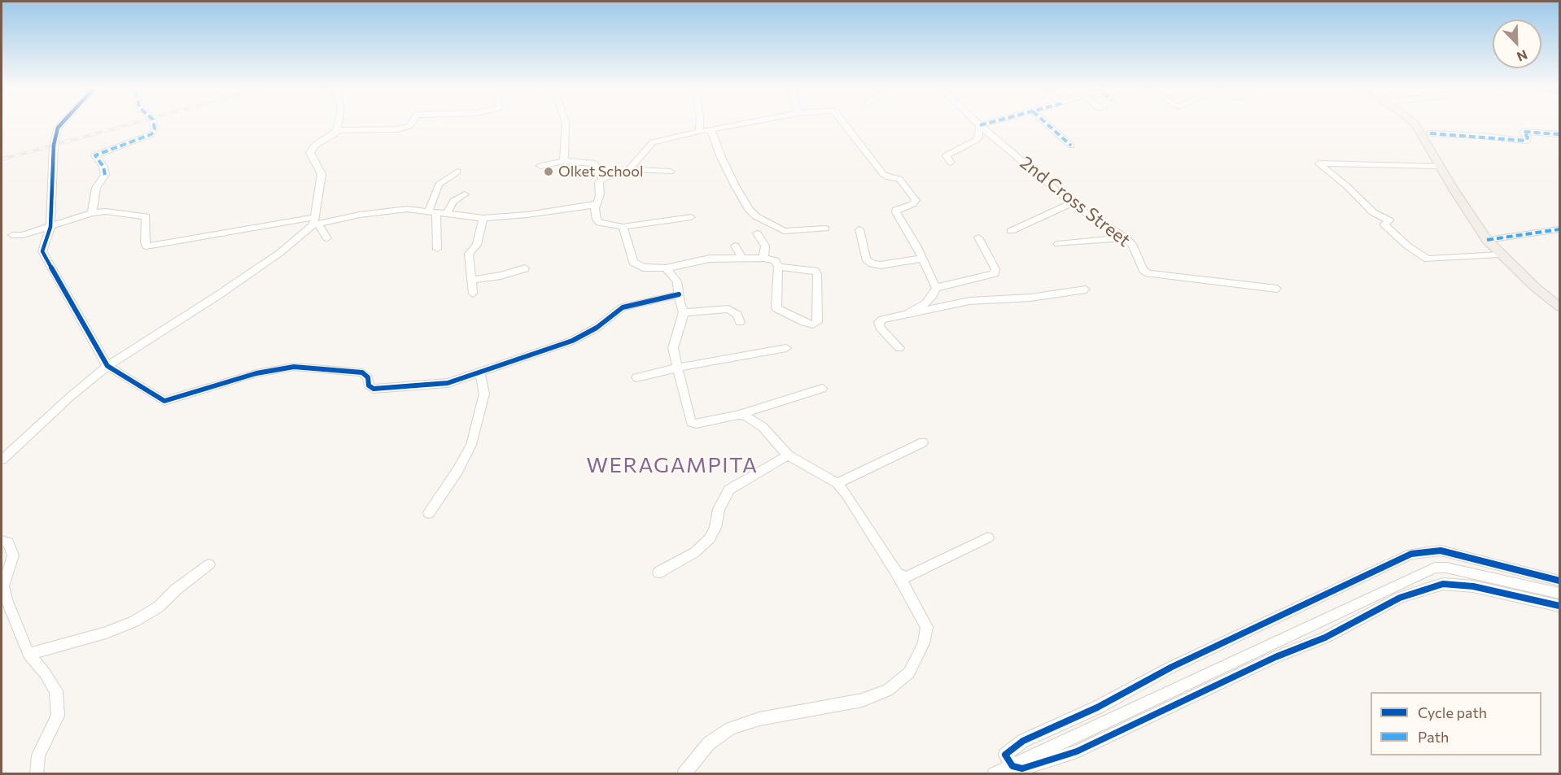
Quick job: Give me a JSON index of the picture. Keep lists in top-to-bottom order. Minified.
{"streets":{"street":["2nd Cross Street"]},"districts":["WERAGAMPITA"],"places":["Olket School"],"legend":["Cycle path","Path"],"north":"bottom right"}
